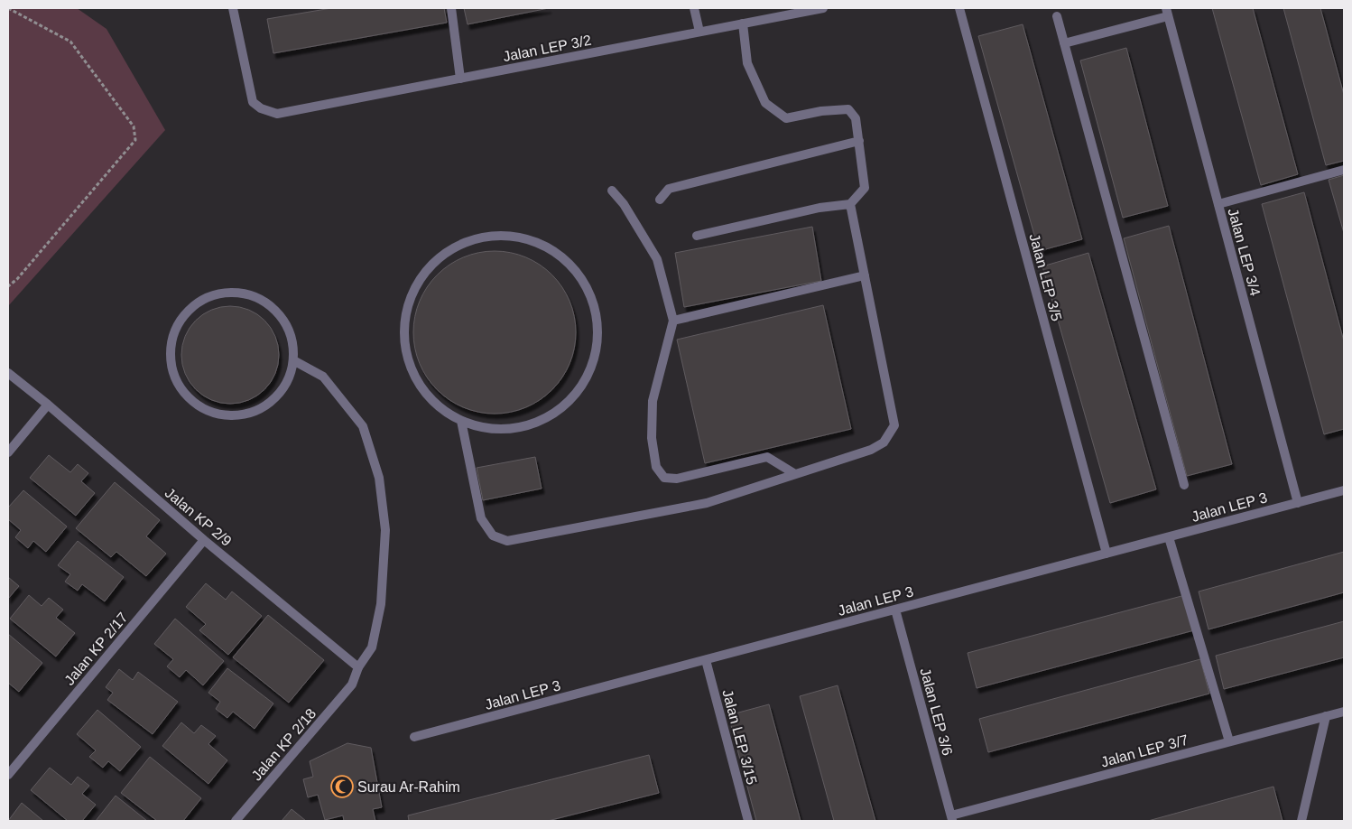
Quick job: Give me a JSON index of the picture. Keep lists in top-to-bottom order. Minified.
{"streets":{"street":["Jalan LEP 3/2","Jalan LEP 3/4","Jalan LEP 3/5","Jalan LEP 3","Jalan KP 2/9","Jalan KP 2/17","Jalan LEP 3/6","Jalan LEP 3/15","Jalan KP 2/18","Jalan LEP 3/7"]},"crossings":[["Jalan LEP 3/4","Jalan LEP 3"],["Jalan LEP 3/5","Jalan LEP 3"],["Jalan LEP 3","Jalan LEP 3/6"],["Jalan LEP 3","Jalan LEP 3/15"],["Jalan KP 2/9","Jalan KP 2/17"],["Jalan KP 2/9","Jalan KP 2/18"],["Jalan LEP 3/6","Jalan LEP 3/7"]],"places":{"mosque":["Surau Ar-Rahim"]}}
